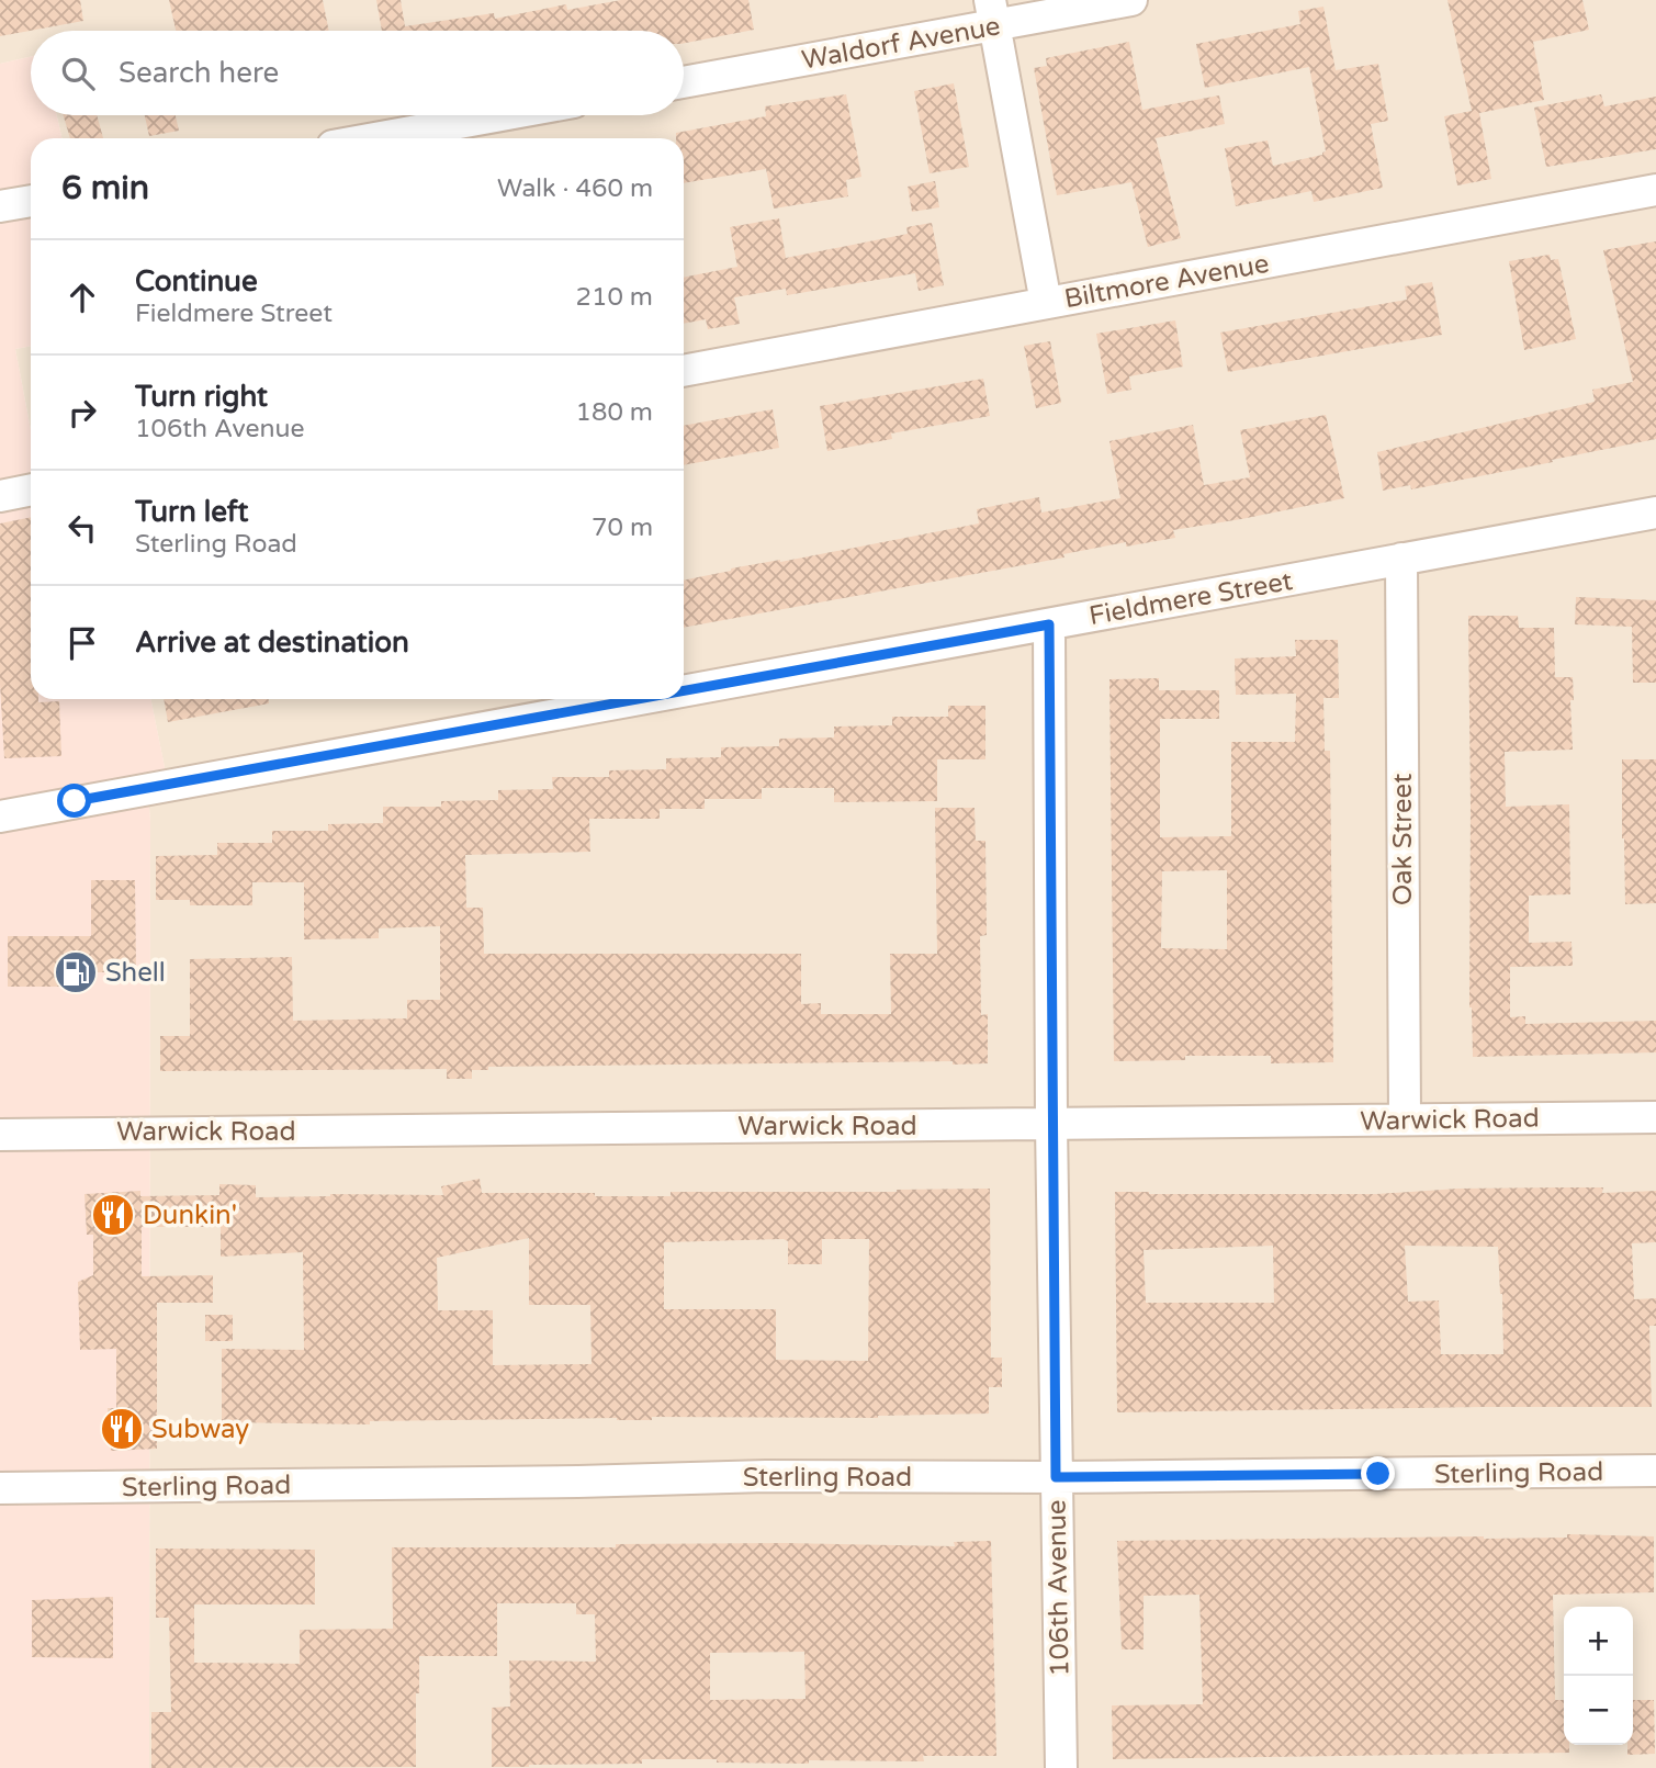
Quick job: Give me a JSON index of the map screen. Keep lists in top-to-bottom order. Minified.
{"streets":{"street":["Waldorf Avenue","Biltmore Avenue","Fieldmere Street","Oak Street","Warwick Road","Sterling Road","106th Avenue"]},"crossings":[["Fieldmere Street","Oak Street"],["Fieldmere Street","106th Avenue"],["Oak Street","Warwick Road"],["Warwick Road","106th Avenue"],["Sterling Road","106th Avenue"]],"places":{"fuel station":["Shell"],"restaurant":["Dunkin'","Subway"]},"page":{"search":"Search here","heading":["6 min","Walk · 460 m"],"list":[["Continue","Fieldmere Street","210 m"],["Turn right","106th Avenue","180 m"],["Turn left","Sterling Road","70 m"],"Arrive at destination"],"map_buttons":["+","−"]}}
